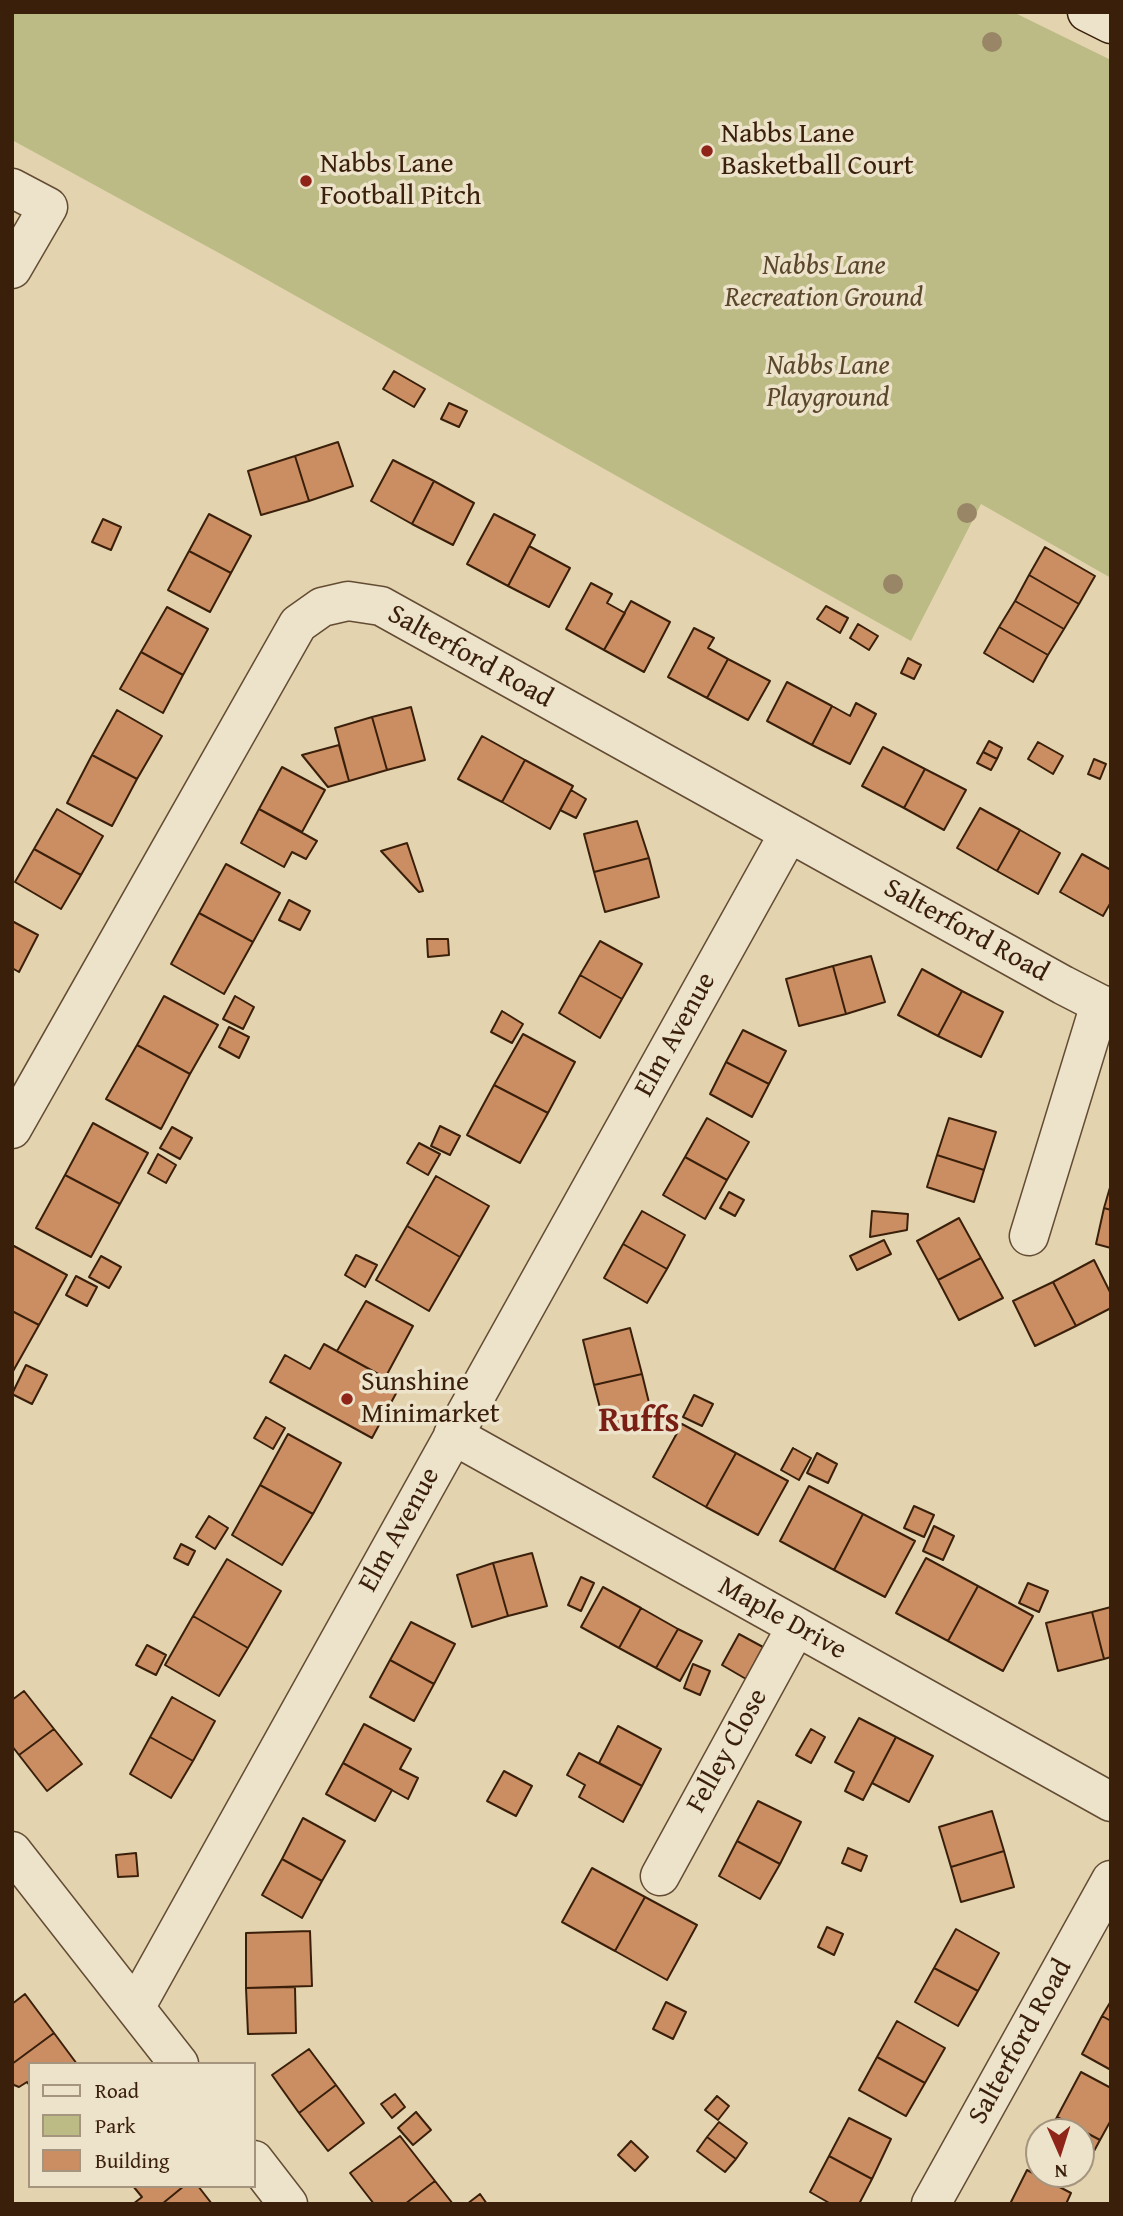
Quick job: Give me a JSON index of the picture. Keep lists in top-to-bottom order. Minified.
{"streets":{"street":["Salterford Road","Elm Avenue","Maple Drive","Felley Close"]},"crossings":[["Salterford Road","Elm Avenue"],["Elm Avenue","Maple Drive"],["Maple Drive","Felley Close"]],"districts":["Ruffs"],"parks":["Nabbs Lane Recreation Ground","Nabbs Lane Playground"],"places":["Nabbs Lane Basketball Court","Nabbs Lane Football Pitch","Sunshine Minimarket"],"legend":["Road","Park","Building"],"north":"bottom"}
